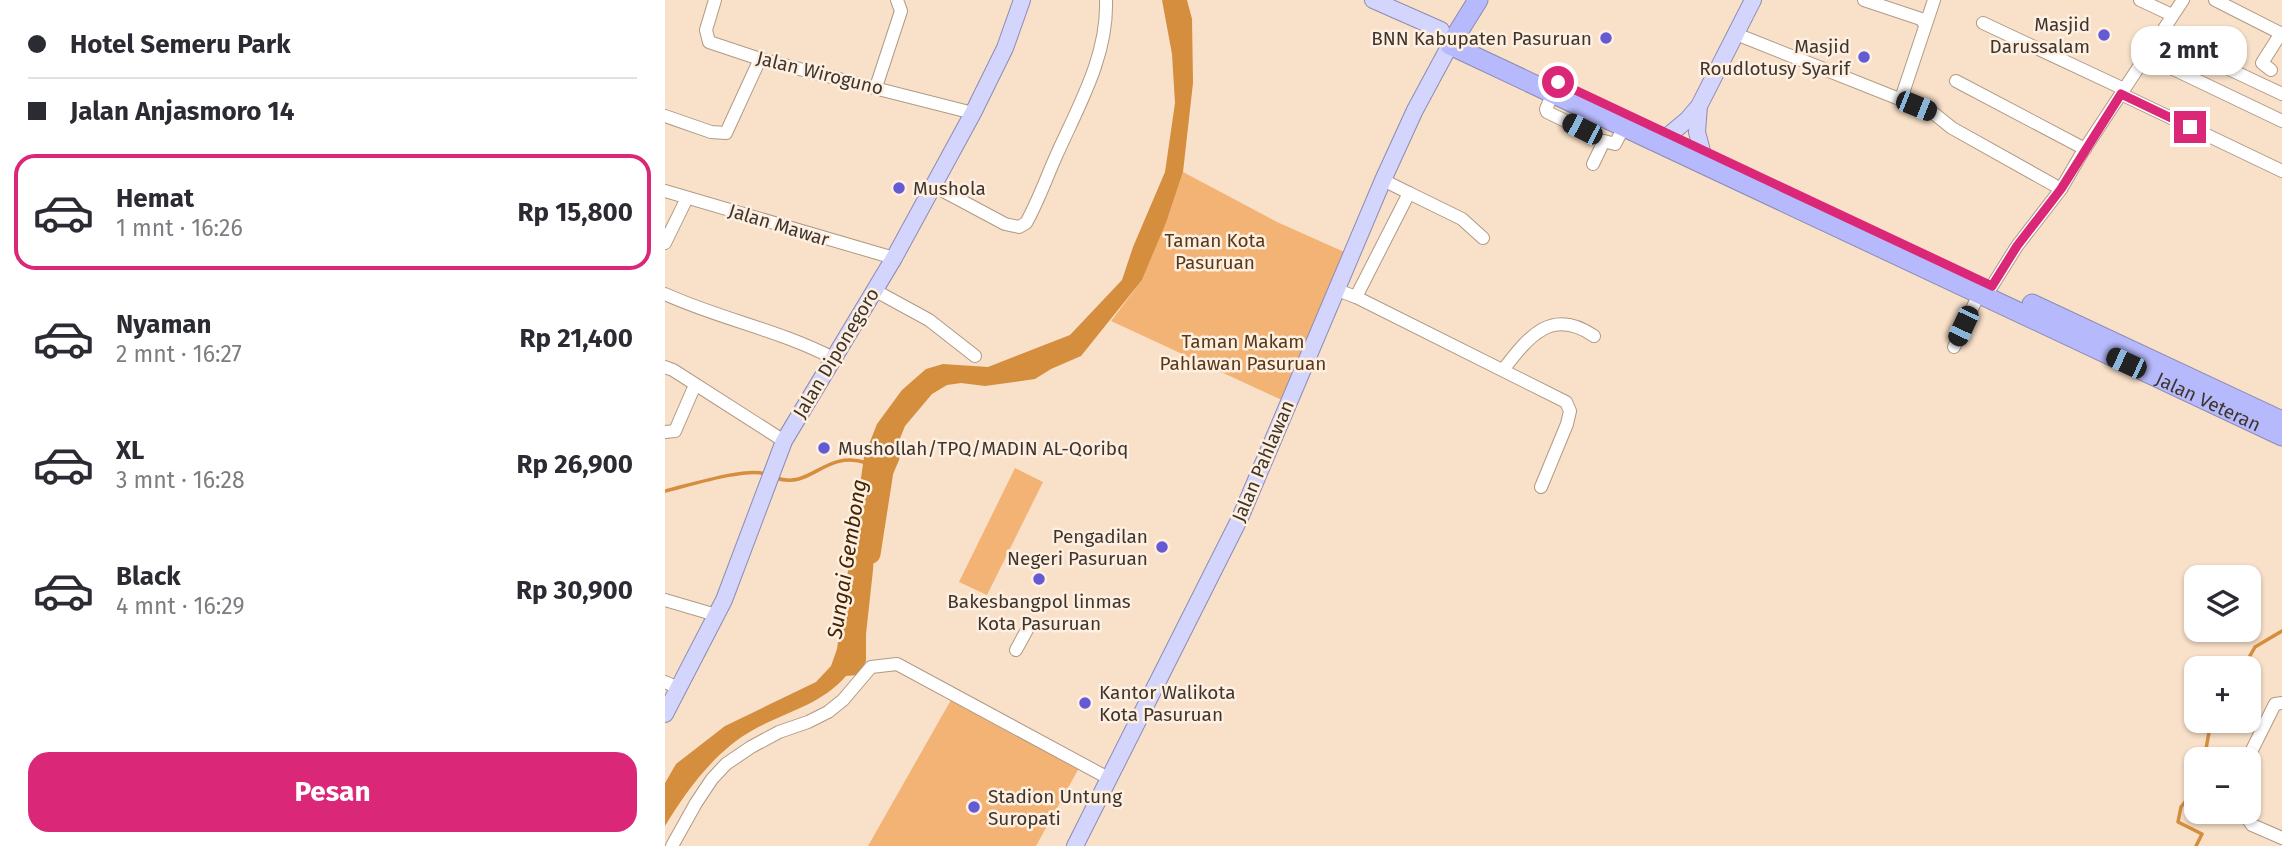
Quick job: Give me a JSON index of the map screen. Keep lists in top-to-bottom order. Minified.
{"streets":{"highway":["Jalan Veteran"],"main road":["Jalan Diponegoro","Jalan Pahlawan"],"street":["Jalan Wiroguno","Jalan Mawar"]},"crossings":[["Jalan Wiroguno","Jalan Diponegoro"],["Jalan Mawar","Jalan Diponegoro"],["Jalan Veteran","Jalan Pahlawan"]],"water":["Sungai Gembong"],"parks":["Taman Kota Pasuruan","Taman Makam Pahlawan Pasuruan"],"places":["Masjid Darussalam","BNN Kabupaten Pasuruan","Masjid Roudlotusy Syarif","Mushola","Mushollah/TPQ/MADIN AL-Qoribq","Pengadilan Negeri Pasuruan","Bakesbangpol linmas Kota Pasuruan","Kantor Walikota Kota Pasuruan","Stadion Untung Suropati"],"page":{"banner":["Hotel Semeru Park","Jalan Anjasmoro 14"],"bubble":"2 mnt","list":[{"name":"Hemat","note":"1 mnt · 16:26","value":"Rp 15,800"},{"name":"Nyaman","note":"2 mnt · 16:27","value":"Rp 21,400"},{"name":"XL","note":"3 mnt · 16:28","value":"Rp 26,900"},{"name":"Black","note":"4 mnt · 16:29","value":"Rp 30,900"}],"map_buttons":["+","−"],"buttons":"Pesan"}}
